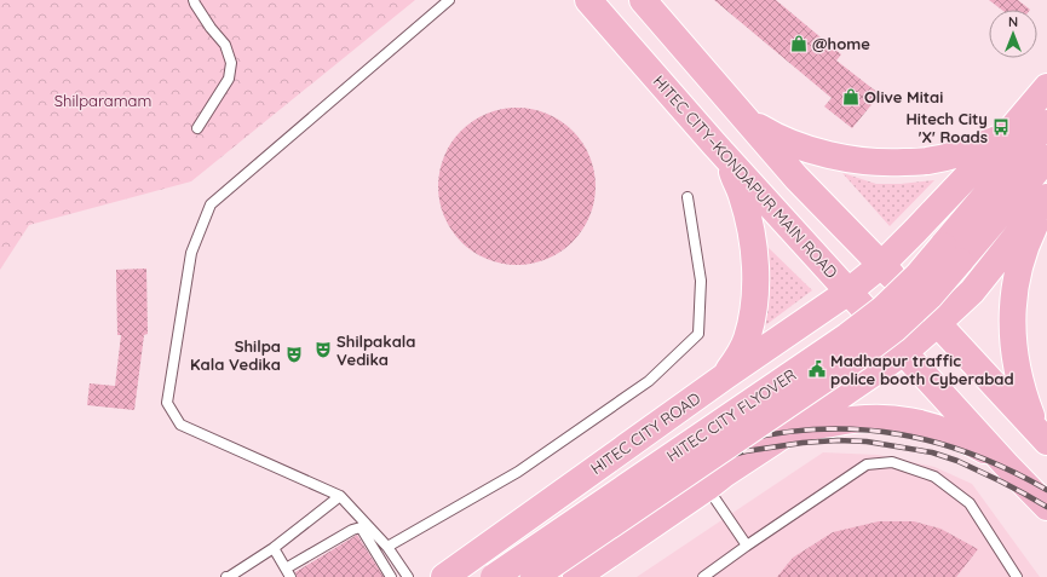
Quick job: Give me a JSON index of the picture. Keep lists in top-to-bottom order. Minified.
{"streets":{"main road":["HITEC CITY–KONDAPUR MAIN ROAD","HITEC CITY FLYOVER","HITEC CITY ROAD"]},"crossings":[["HITEC CITY–KONDAPUR MAIN ROAD","HITEC CITY ROAD"]],"parks":["Shilparamam"],"places":{"shop":["@home","Olive Mitai"],"bus stop":["Hitech City 'X' Roads"],"theatre":["Shilpakala Vedika","Shilpa Kala Vedika"],"public building":["Madhapur traffic police booth Cyberabad"]},"north":"top"}
